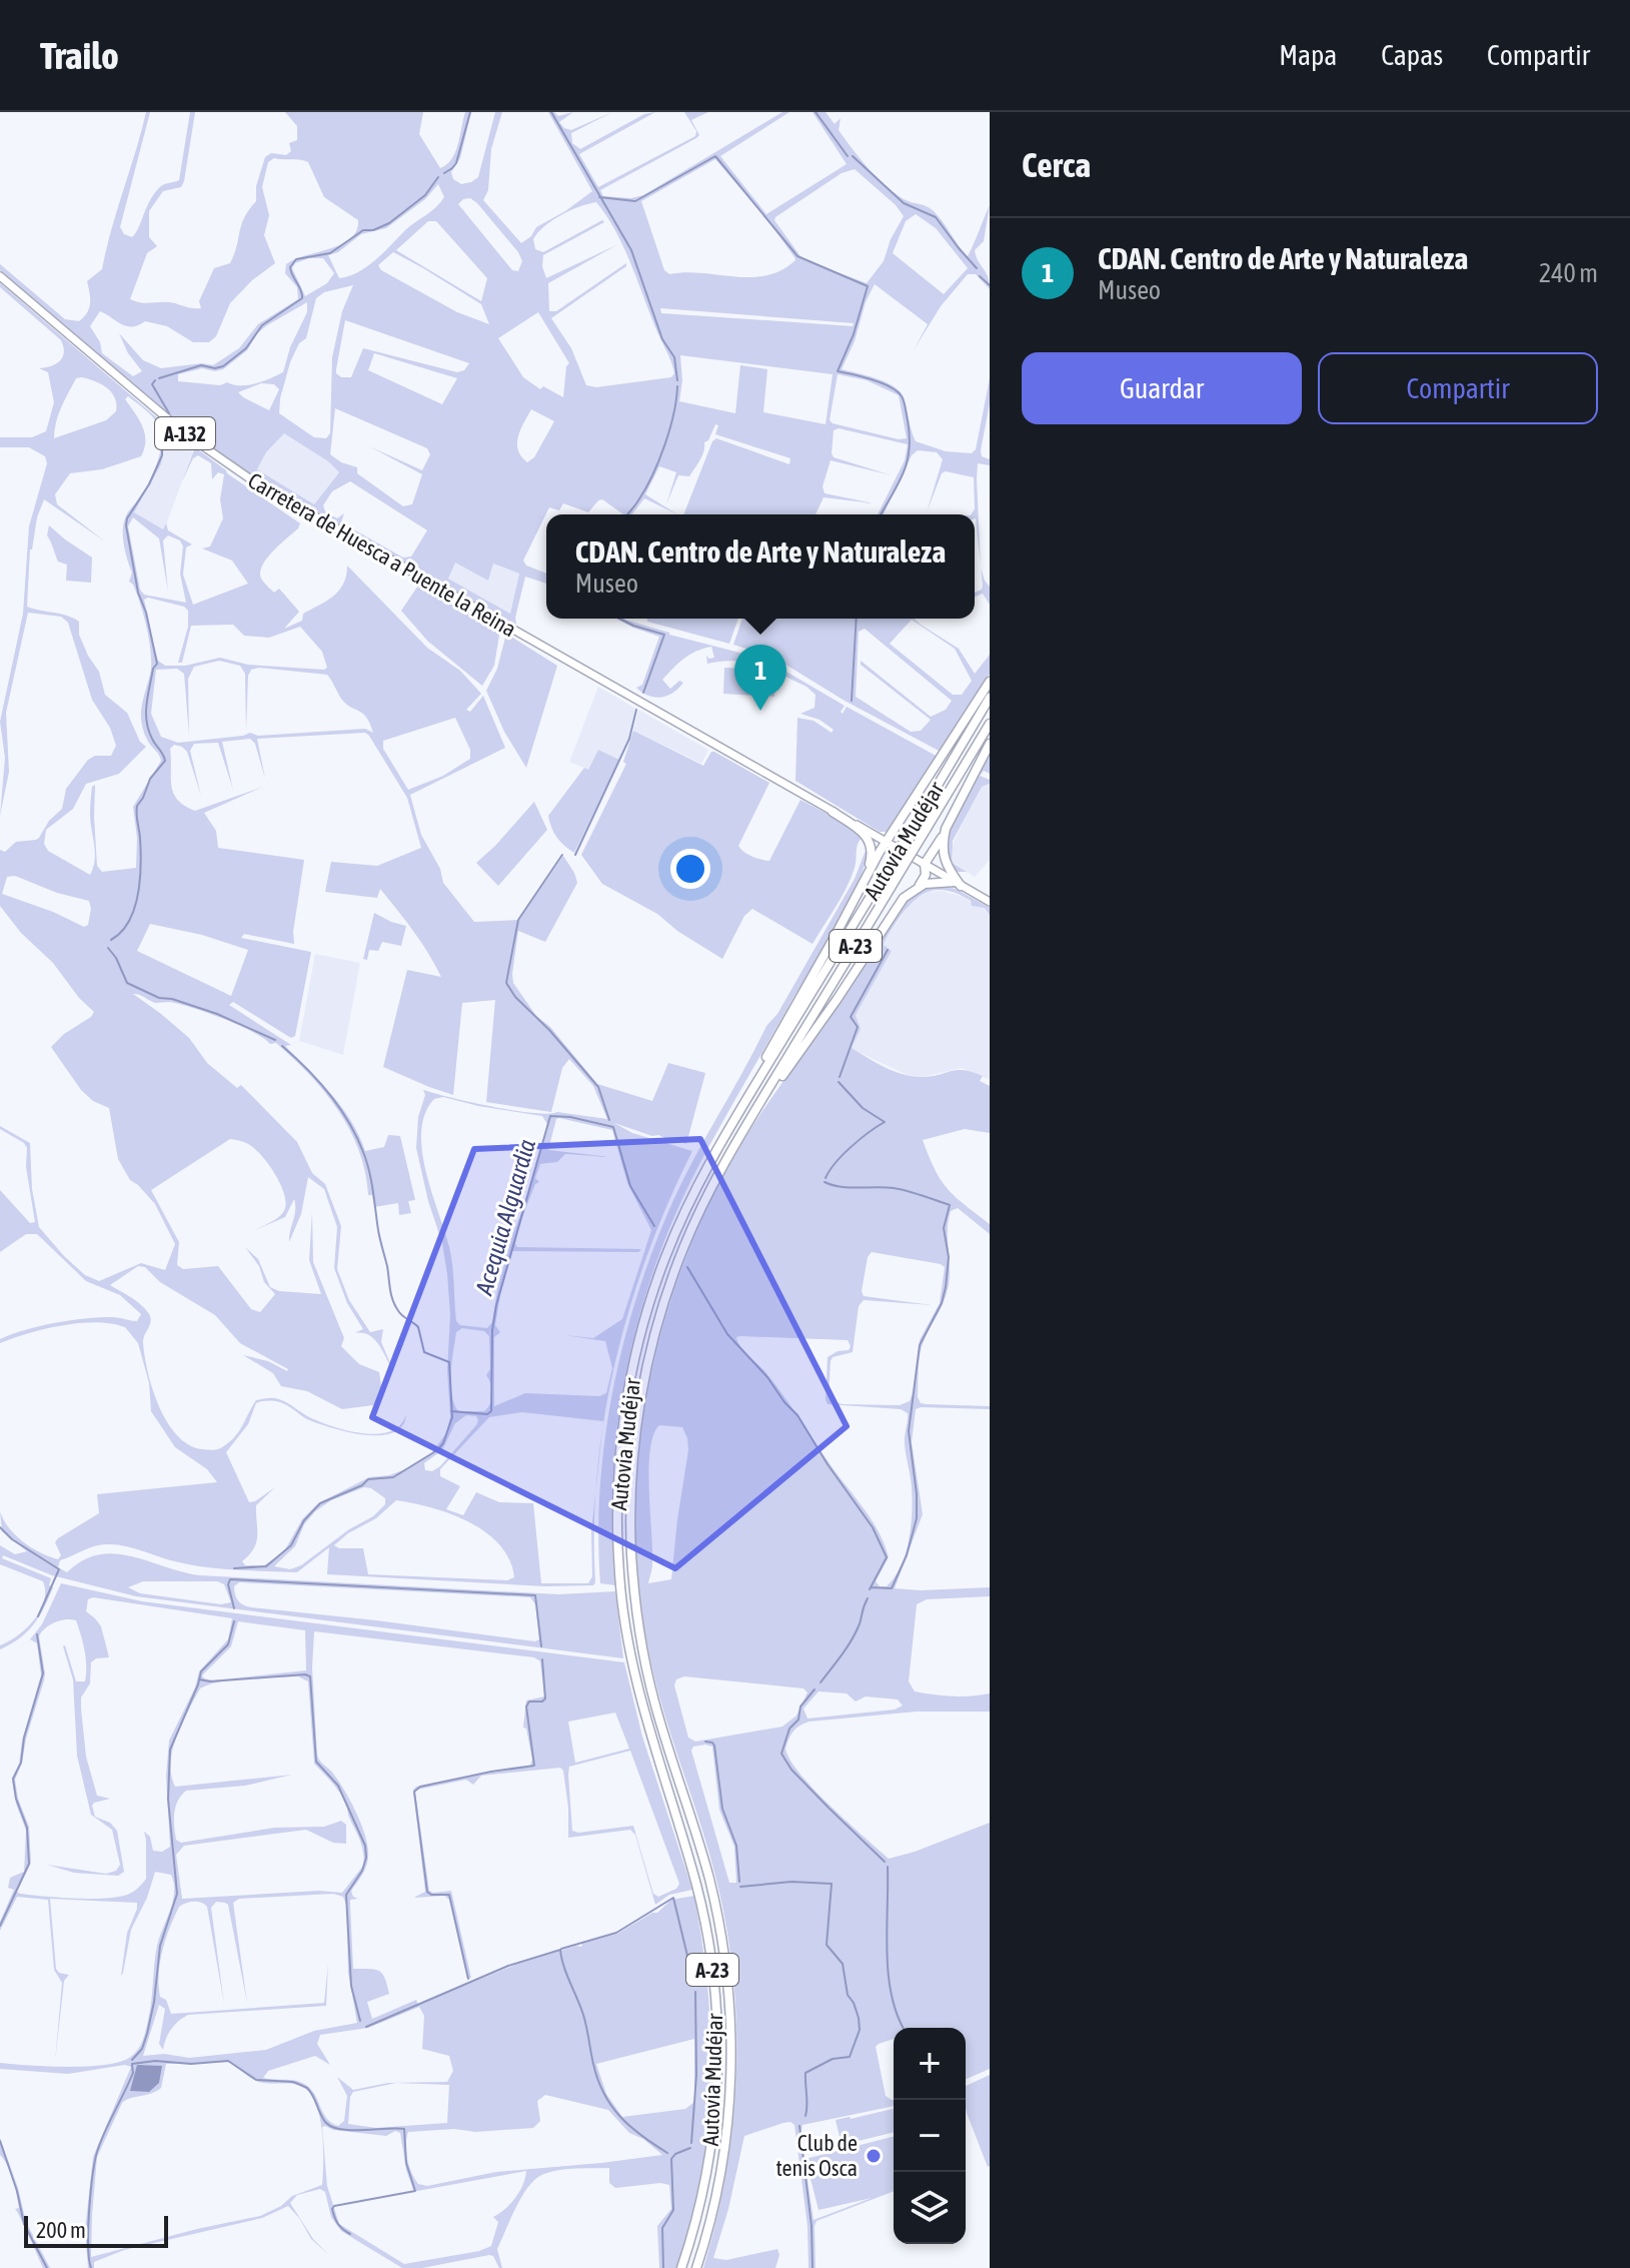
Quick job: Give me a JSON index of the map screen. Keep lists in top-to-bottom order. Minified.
{"streets":{"highway":["Autovía Mudéjar","A-23"],"main road":["A-132","Carretera de Huesca a Puente la Reina"]},"crossings":[["A-132","Carretera de Huesca a Puente la Reina"]],"water":["Acequia Alguardia"],"places":["Club de tenis Osca"],"scale_bar":"200 m","page":{"header":"Trailo","nav":["Mapa","Capas","Compartir"],"heading":"Cerca","list":[{"mark":"1","name":"CDAN. Centro de Arte y Naturaleza","note":"Museo","value":"240 m"}],"buttons":["Guardar","Compartir"],"popup":["CDAN. Centro de Arte y Naturaleza","Museo"],"pins":"1","map_buttons":["+","−"],"scale":"200 m"}}
